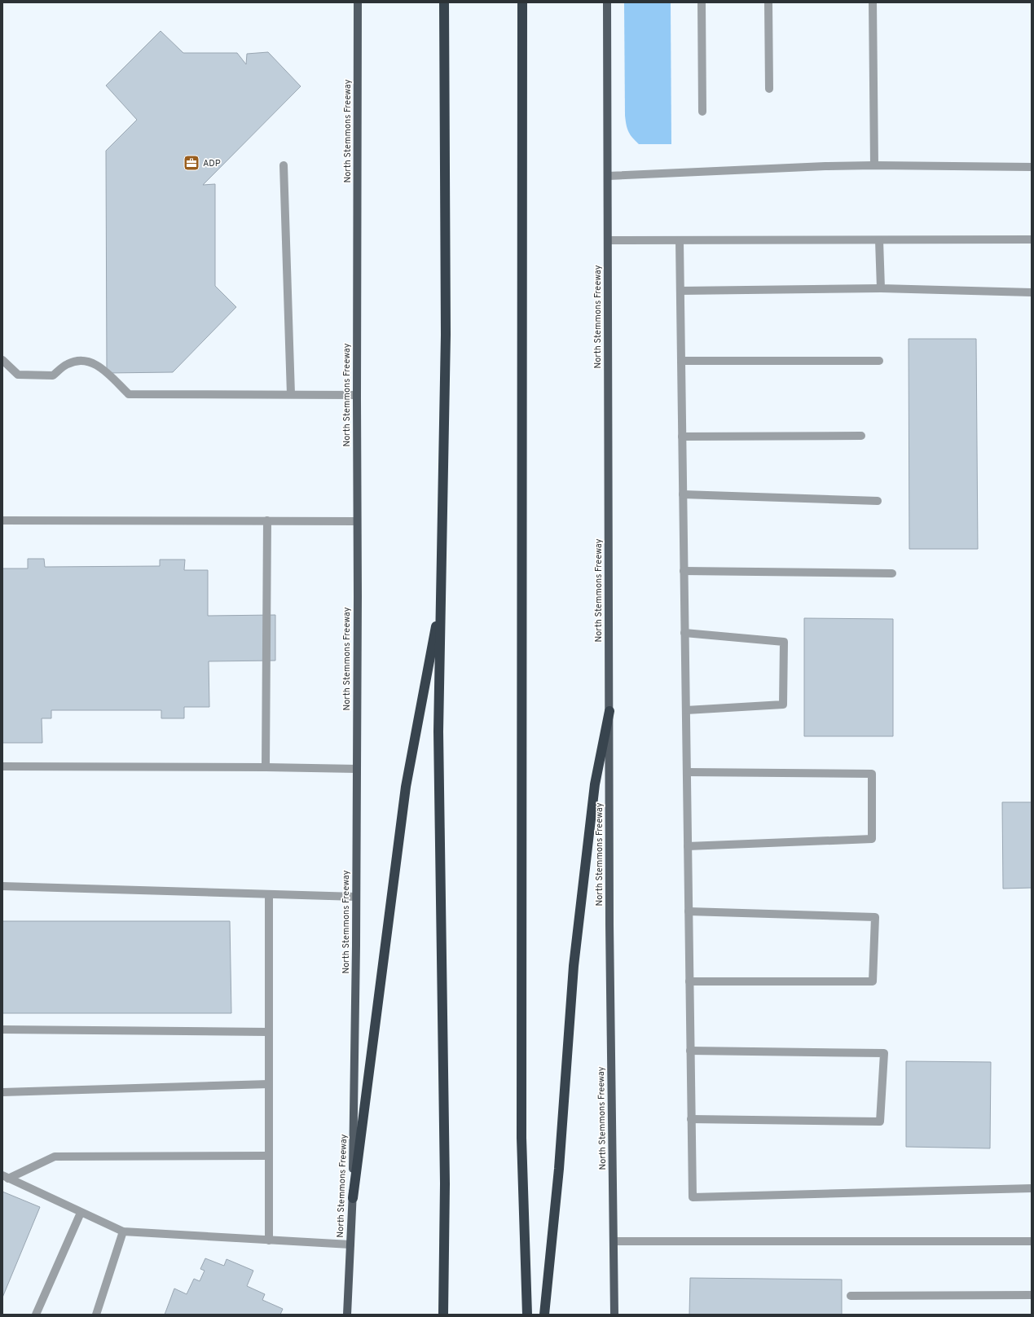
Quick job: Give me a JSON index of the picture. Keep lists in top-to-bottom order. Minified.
{"streets":{"main road":["North Stemmons Freeway"]},"places":{"office":["ADP"]}}
